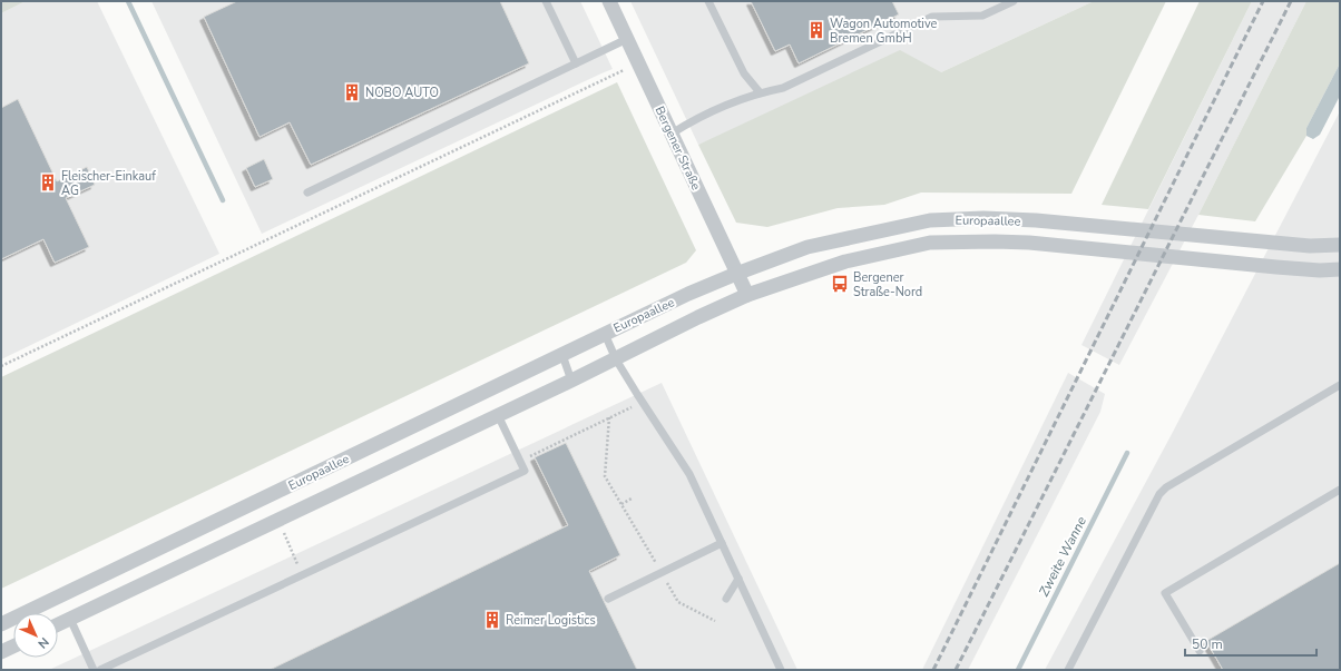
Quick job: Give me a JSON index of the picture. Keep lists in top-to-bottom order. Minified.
{"streets":{"street":["Bergener Straße","Europaallee"]},"crossings":[["Bergener Straße","Europaallee"]],"water":["Zweite Wanne"],"places":{"building":["Wagon Automotive Bremen GmbH","NOBO AUTO","Fleischer-Einkauf AG","Reimer Logistics"],"bus stop":["Bergener Straße-Nord"]},"scale_bar":"50 m","north":"bottom right"}
